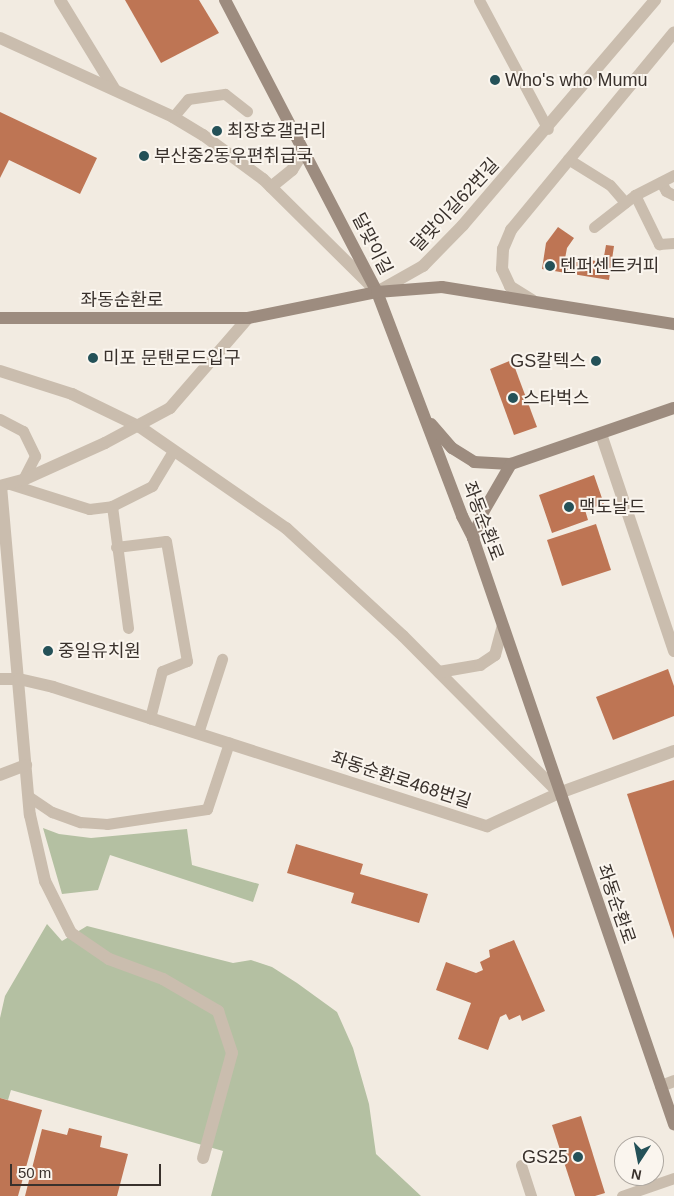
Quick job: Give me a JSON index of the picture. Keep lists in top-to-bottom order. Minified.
{"streets":{"main road":["달맞이길","좌동순환로"],"street":["달맞이길62번길","좌동순환로468번길"]},"crossings":[["달맞이길62번길","달맞이길"],["달맞이길62번길","좌동순환로"],["달맞이길","좌동순환로"],["좌동순환로","좌동순환로468번길"]],"places":["Who's who Mumu","최장호갤러리","부산중2동우편취급국","텐퍼센트커피","미포 문탠로드입구","GS칼텍스","스타벅스","맥도날드","중일유치원","GS25"],"scale_bar":"50 m","north":"bottom"}
